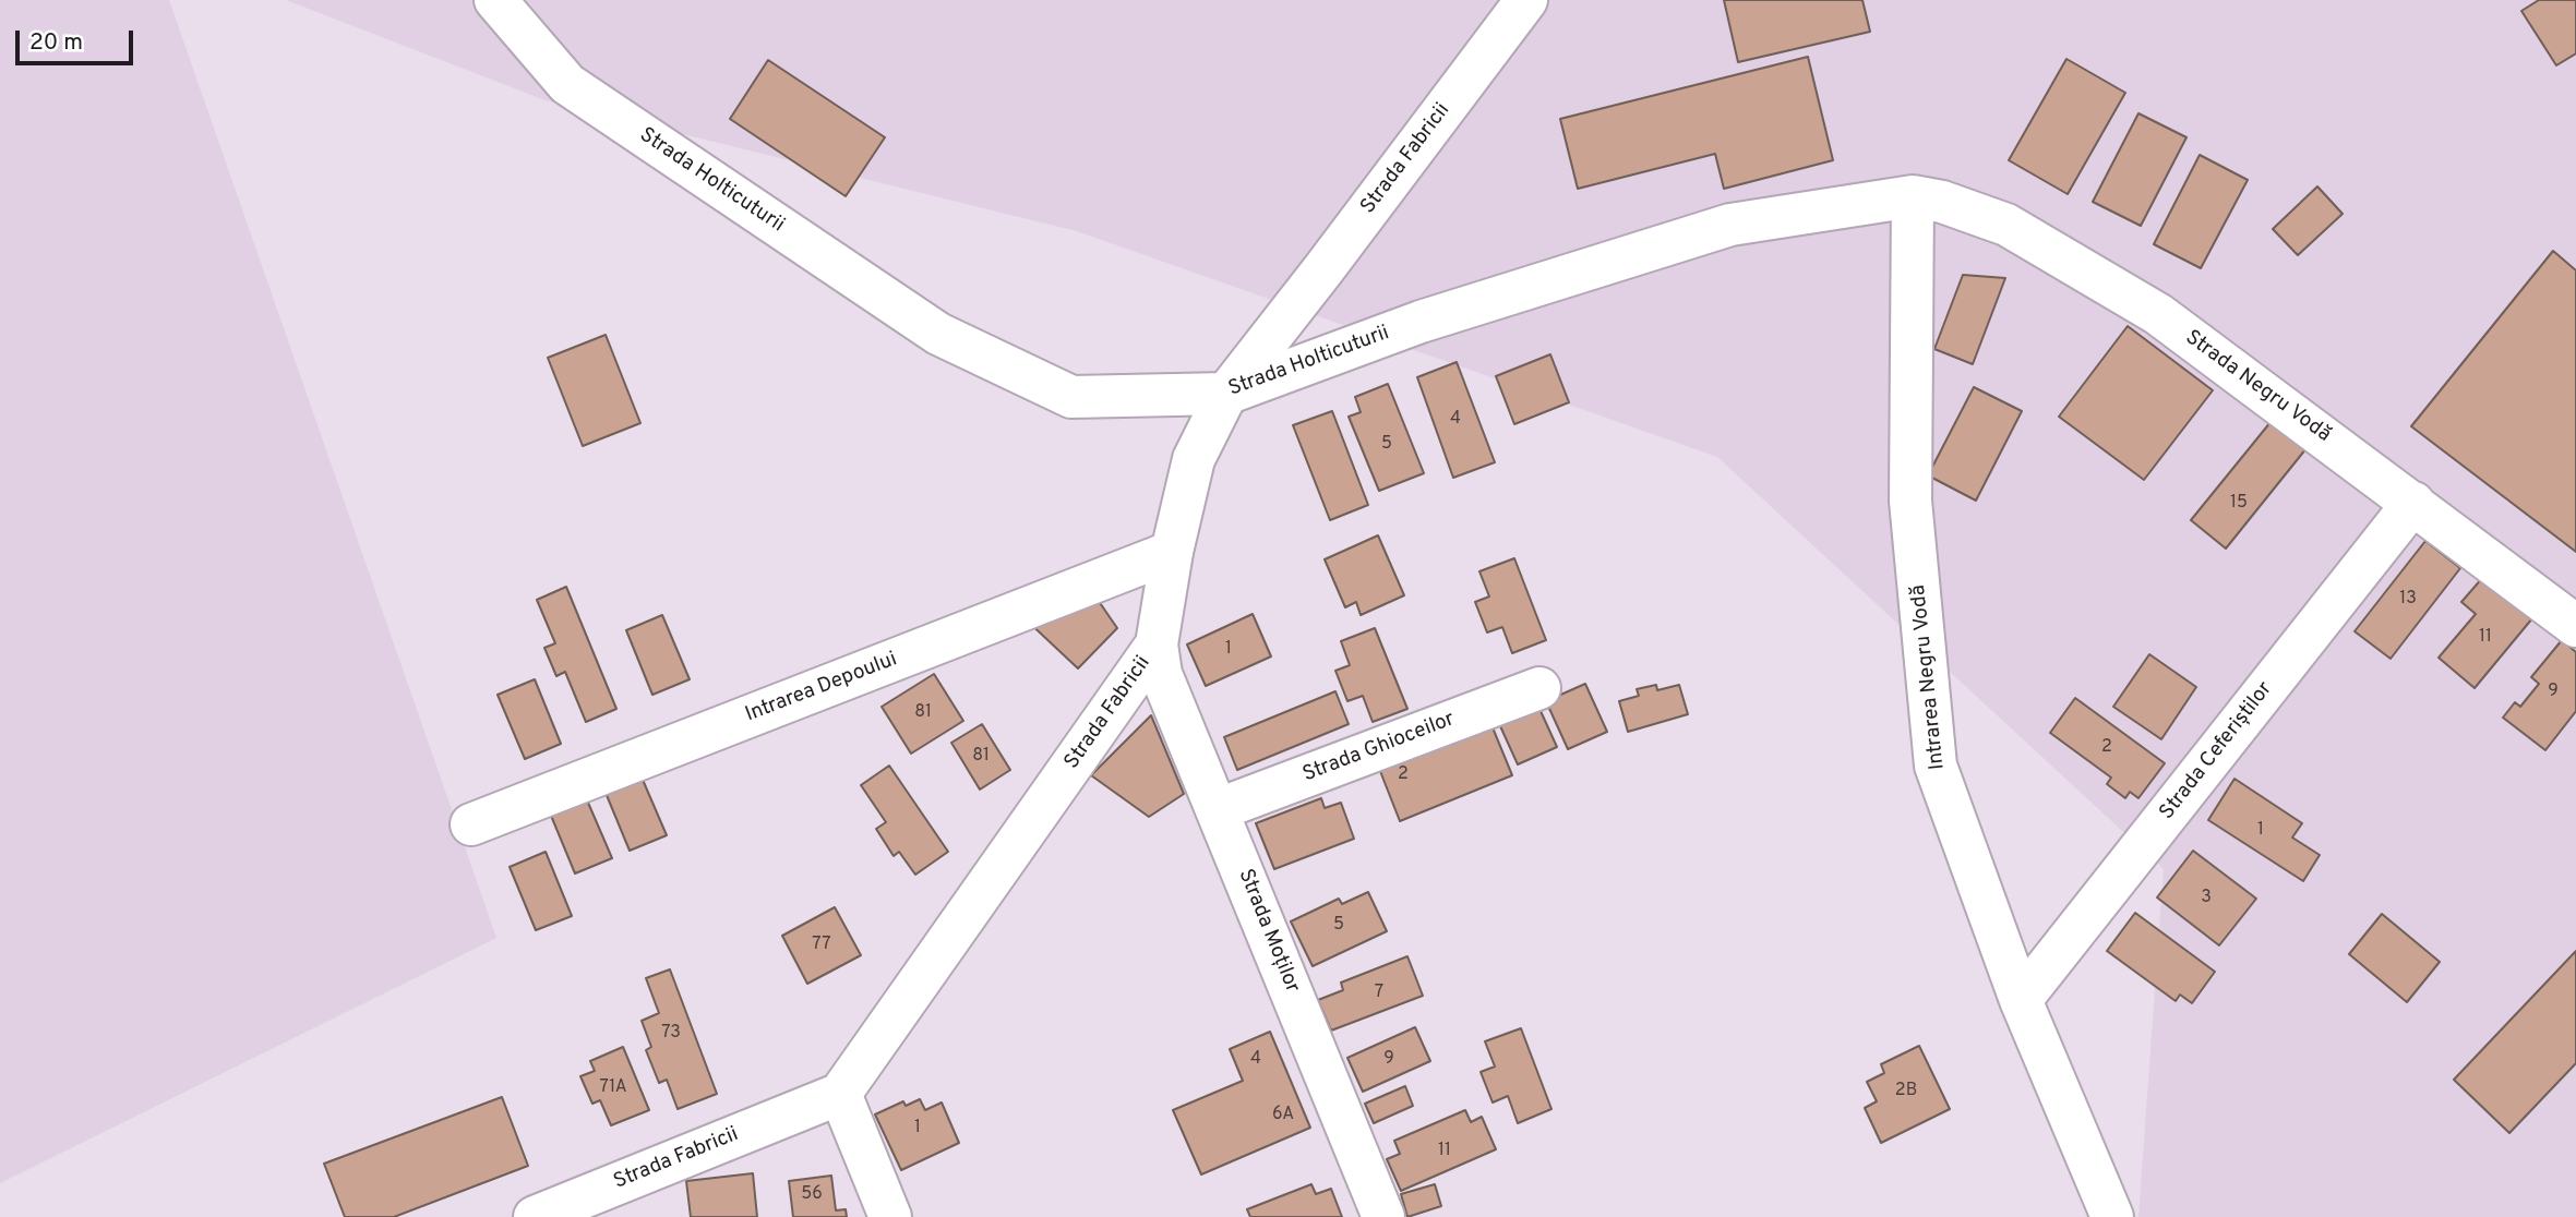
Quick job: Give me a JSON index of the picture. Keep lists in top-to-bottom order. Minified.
{"streets":{"street":["Strada Fabricii","Strada Holticuturii","Strada Negru Vodă","Intrarea Negru Vodă","Intrarea Depoului","Strada Ghioceilor","Strada Ceferiștilor","Strada Moților"]},"crossings":[["Strada Fabricii","Strada Holticuturii"],["Strada Fabricii","Intrarea Depoului"],["Strada Fabricii","Strada Moților"],["Strada Holticuturii","Strada Negru Vodă"],["Strada Holticuturii","Intrarea Negru Vodă"],["Strada Negru Vodă","Intrarea Negru Vodă"],["Strada Negru Vodă","Strada Ceferiștilor"],["Intrarea Negru Vodă","Strada Ceferiștilor"],["Strada Ghioceilor","Strada Moților"]],"house_numbers":["4","5","15","13","11","1","9","81","2","81","2","1","3","5","77","7","73","4","9","71A","2B","6A","1","11","56"],"scale_bar":"20 m"}
